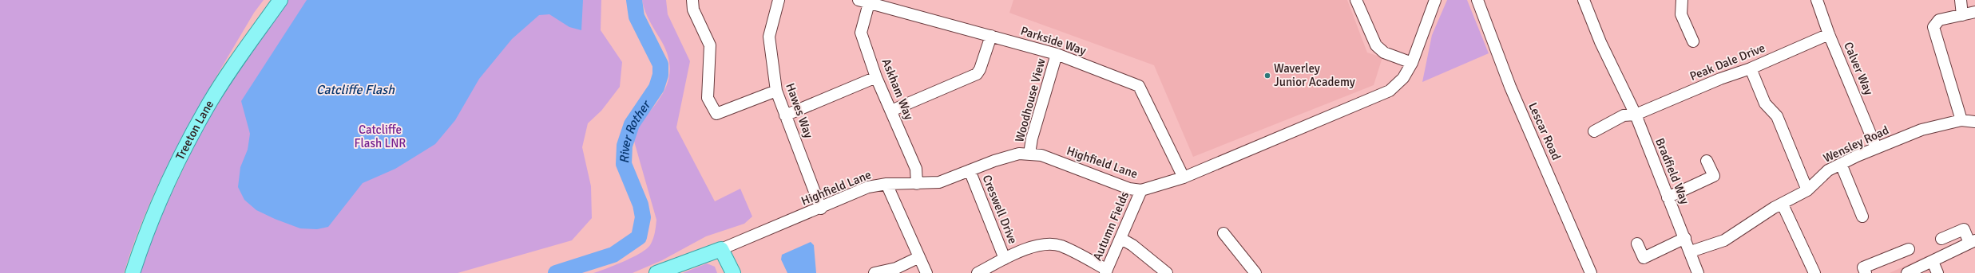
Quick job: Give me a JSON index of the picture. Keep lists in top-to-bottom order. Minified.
{"streets":{"main road":["Treeton Lane"],"street":["Parkside Way","Peak Dale Drive","Calver Way","Askham Way","Woodhouse View","Hawes Way","Lescar Road","Wensley Road","Highfield Lane","Bradfield Way","Creswell Drive","Autumn Fields"]},"crossings":[["Parkside Way","Askham Way"],["Parkside Way","Woodhouse View"],["Parkside Way","Highfield Lane"],["Peak Dale Drive","Calver Way"],["Peak Dale Drive","Bradfield Way"],["Calver Way","Wensley Road"],["Askham Way","Highfield Lane"],["Woodhouse View","Highfield Lane"],["Hawes Way","Highfield Lane"],["Wensley Road","Bradfield Way"],["Highfield Lane","Creswell Drive"],["Highfield Lane","Autumn Fields"]],"water":["Catcliffe Flash","River Rother"],"parks":["Catcliffe Flash LNR"],"places":["Waverley Junior Academy"]}
